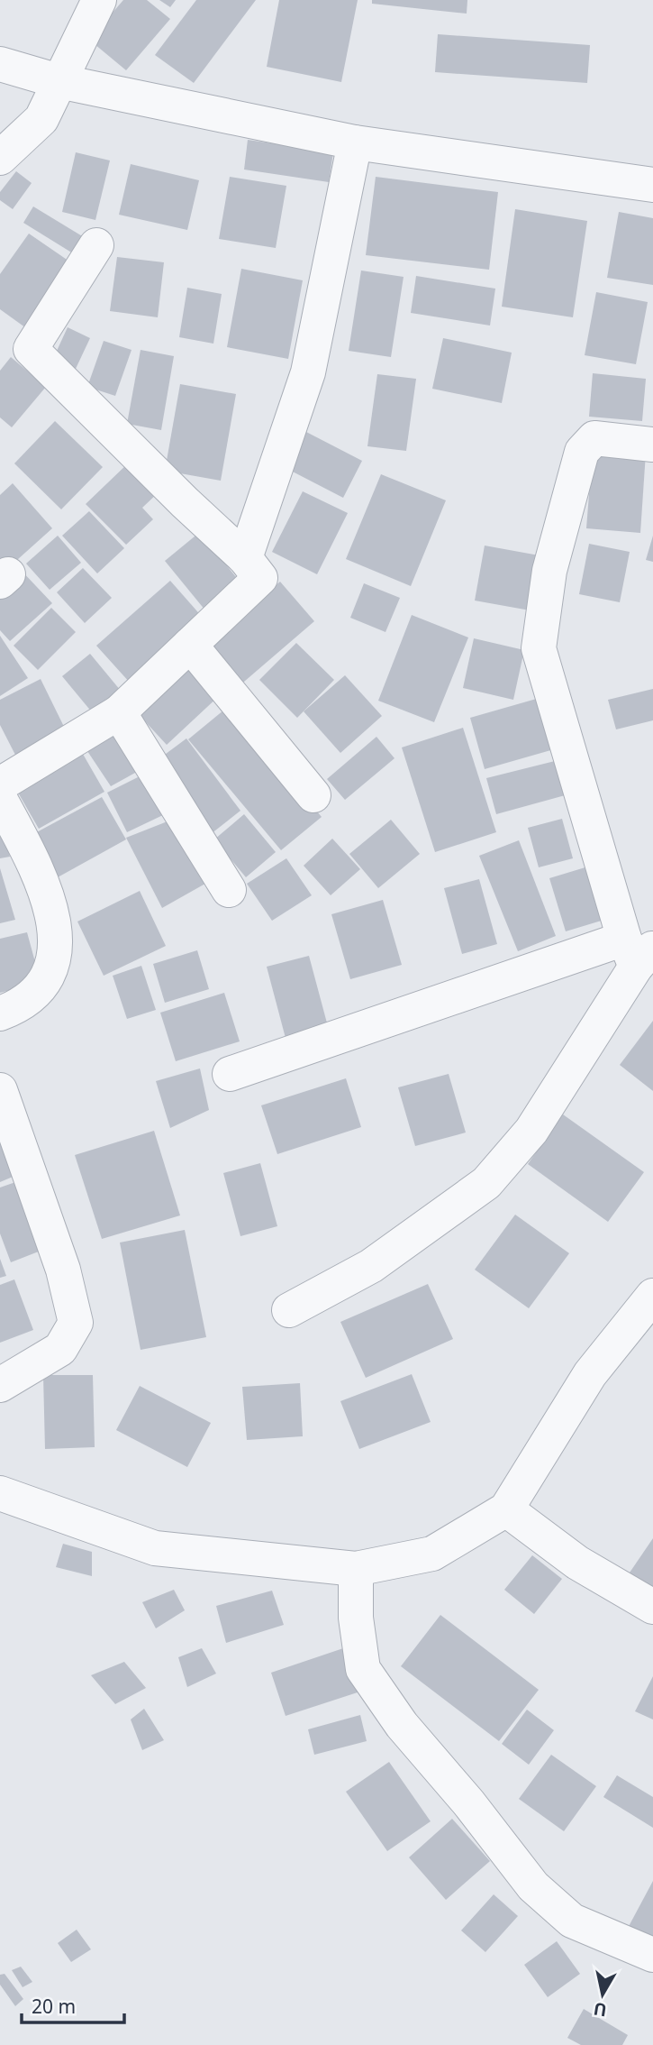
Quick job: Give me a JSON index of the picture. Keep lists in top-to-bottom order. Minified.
{"scale_bar":"20 m","north":"bottom"}
